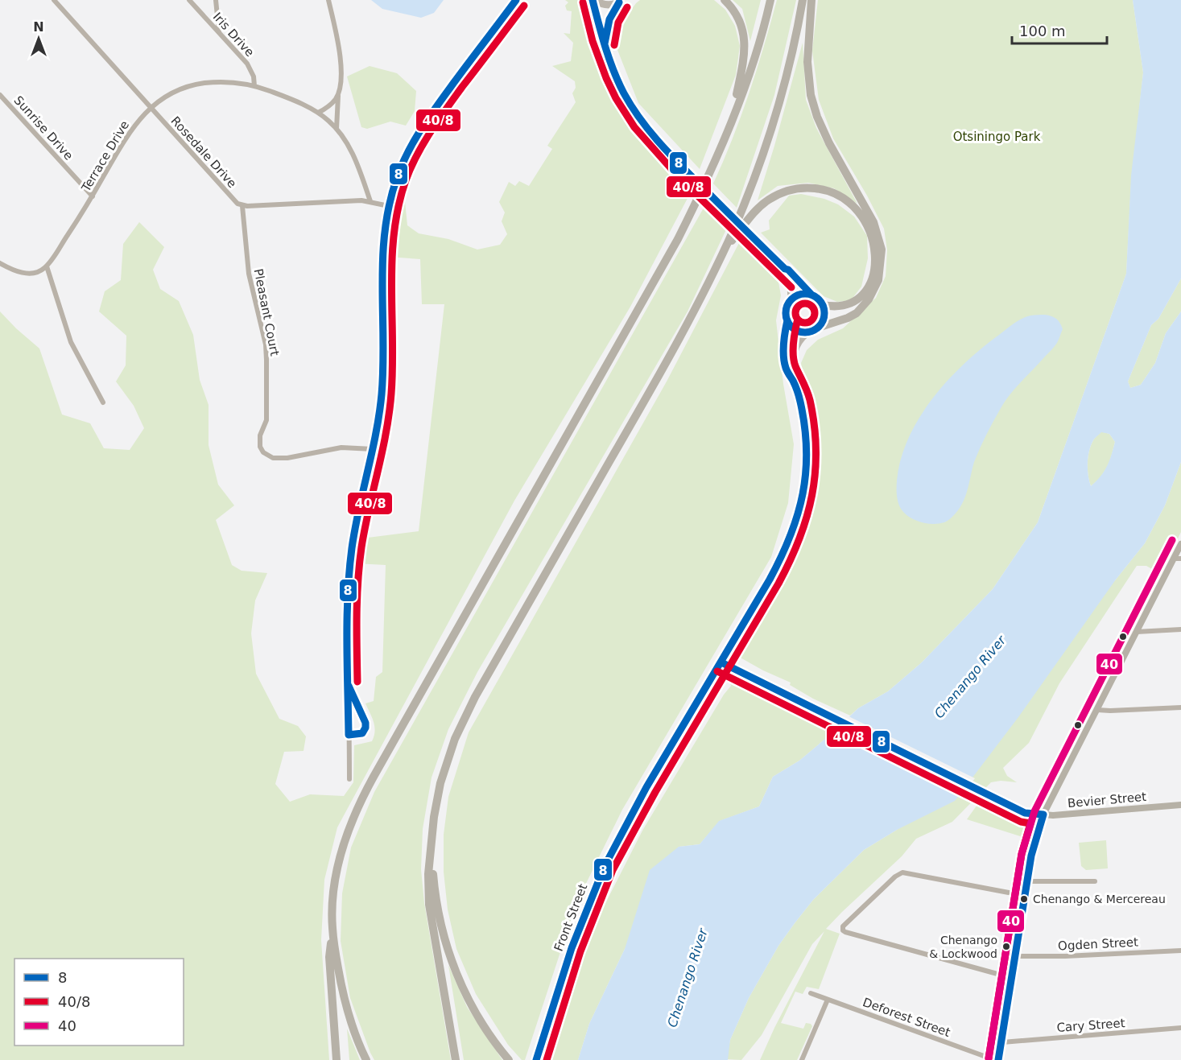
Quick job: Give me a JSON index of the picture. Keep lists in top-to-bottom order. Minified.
{"streets":{"main road":["Front Street"],"street":["Iris Drive","Sunrise Drive","Rosedale Drive","Terrace Drive","Pleasant Court","Bevier Street","Ogden Street","Deforest Street","Cary Street"]},"crossings":[["Iris Drive","Terrace Drive"],["Sunrise Drive","Terrace Drive"],["Rosedale Drive","Terrace Drive"],["Rosedale Drive","Pleasant Court"],["Bevier Street","Front Street"]],"water":["Chenango River"],"parks":["Otsiningo Park"],"places":["Chenango & Mercereau","Chenango & Lockwood"],"lines":["transit line 8","transit line 40/8","transit line 40"],"legend":["8","40/8","40"],"scale_bar":"100 m","north":"top"}
